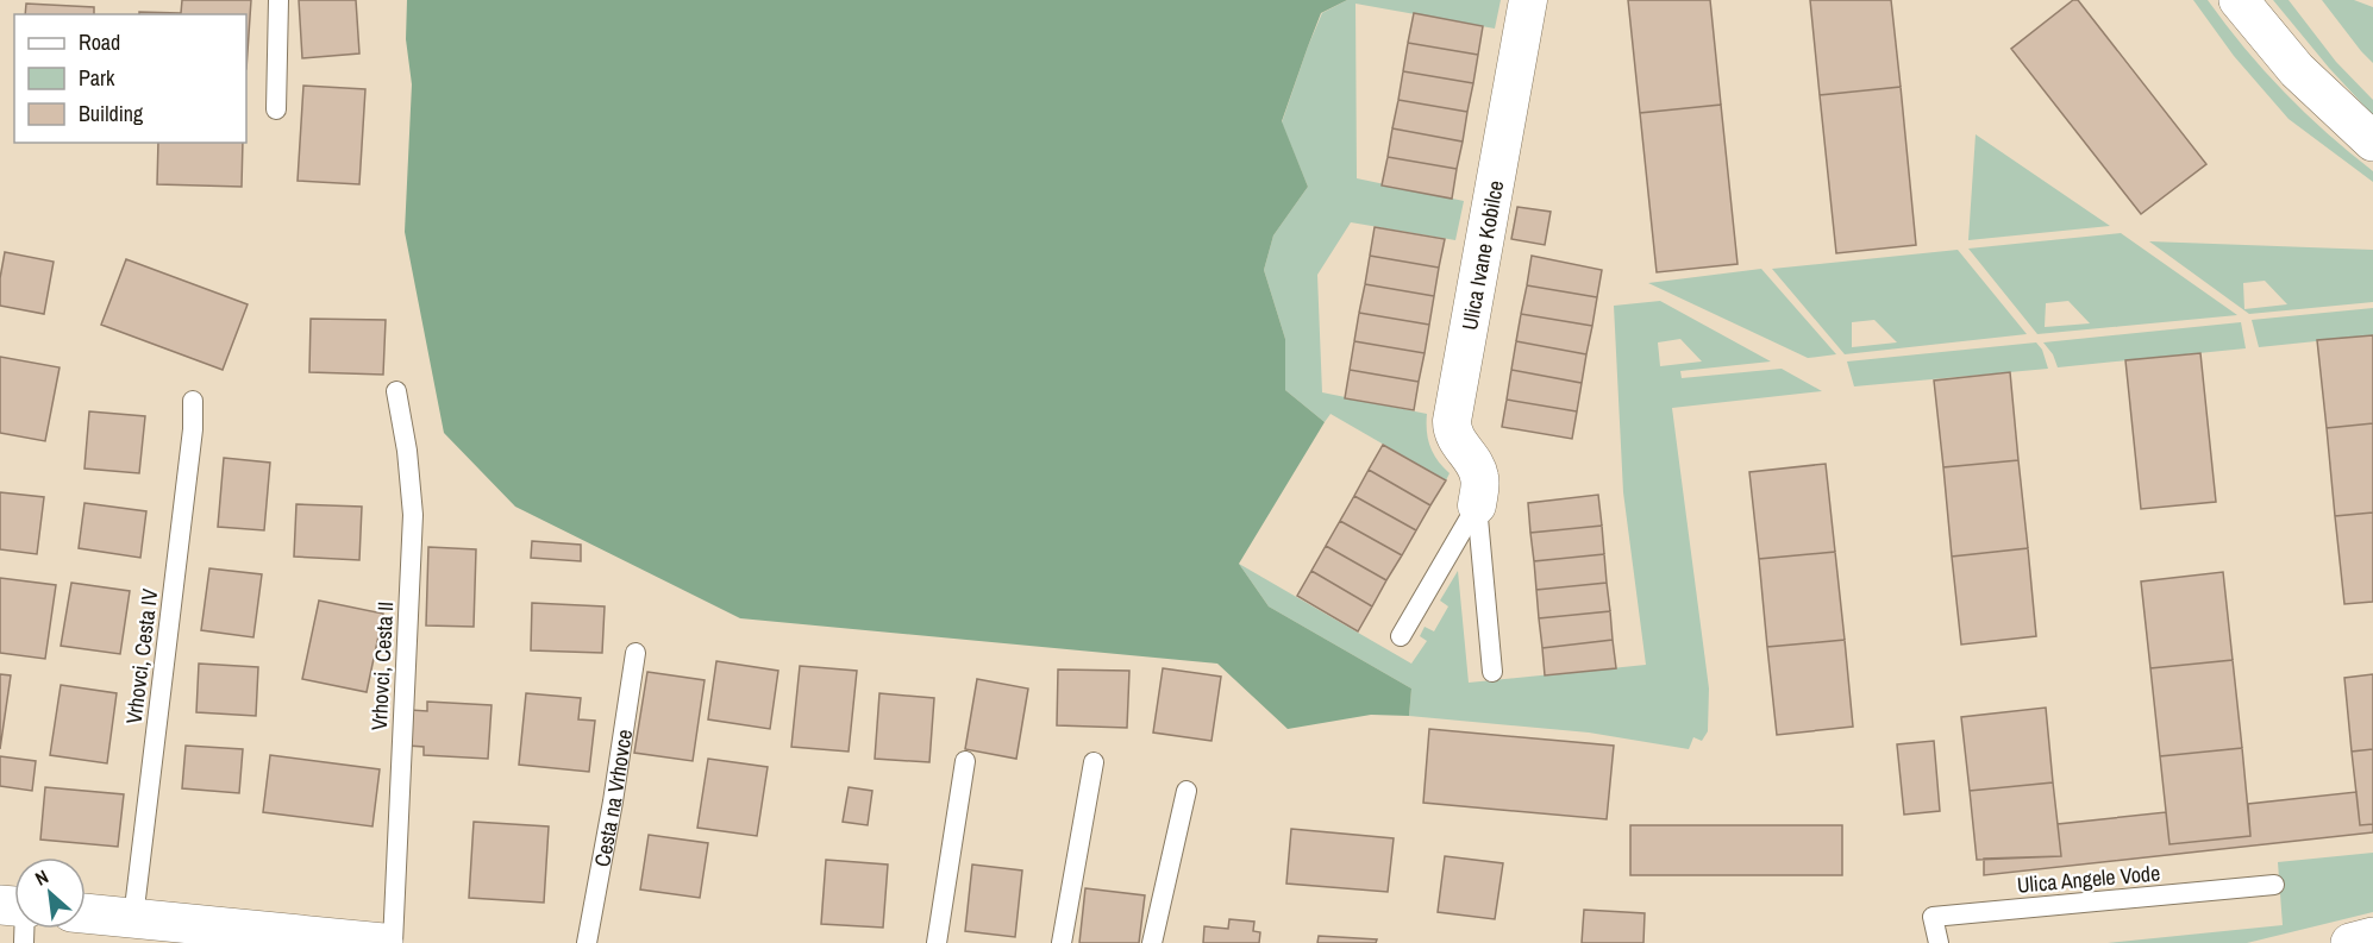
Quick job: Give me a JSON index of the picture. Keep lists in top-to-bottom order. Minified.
{"streets":{"street":["Ulica Ivane Kobilce"],"lane":["Vrhovci, Cesta IV","Vrhovci, Cesta II","Cesta na Vrhovce","Ulica Angele Vode"]},"legend":["Road","Park","Building"],"north":"top left"}
